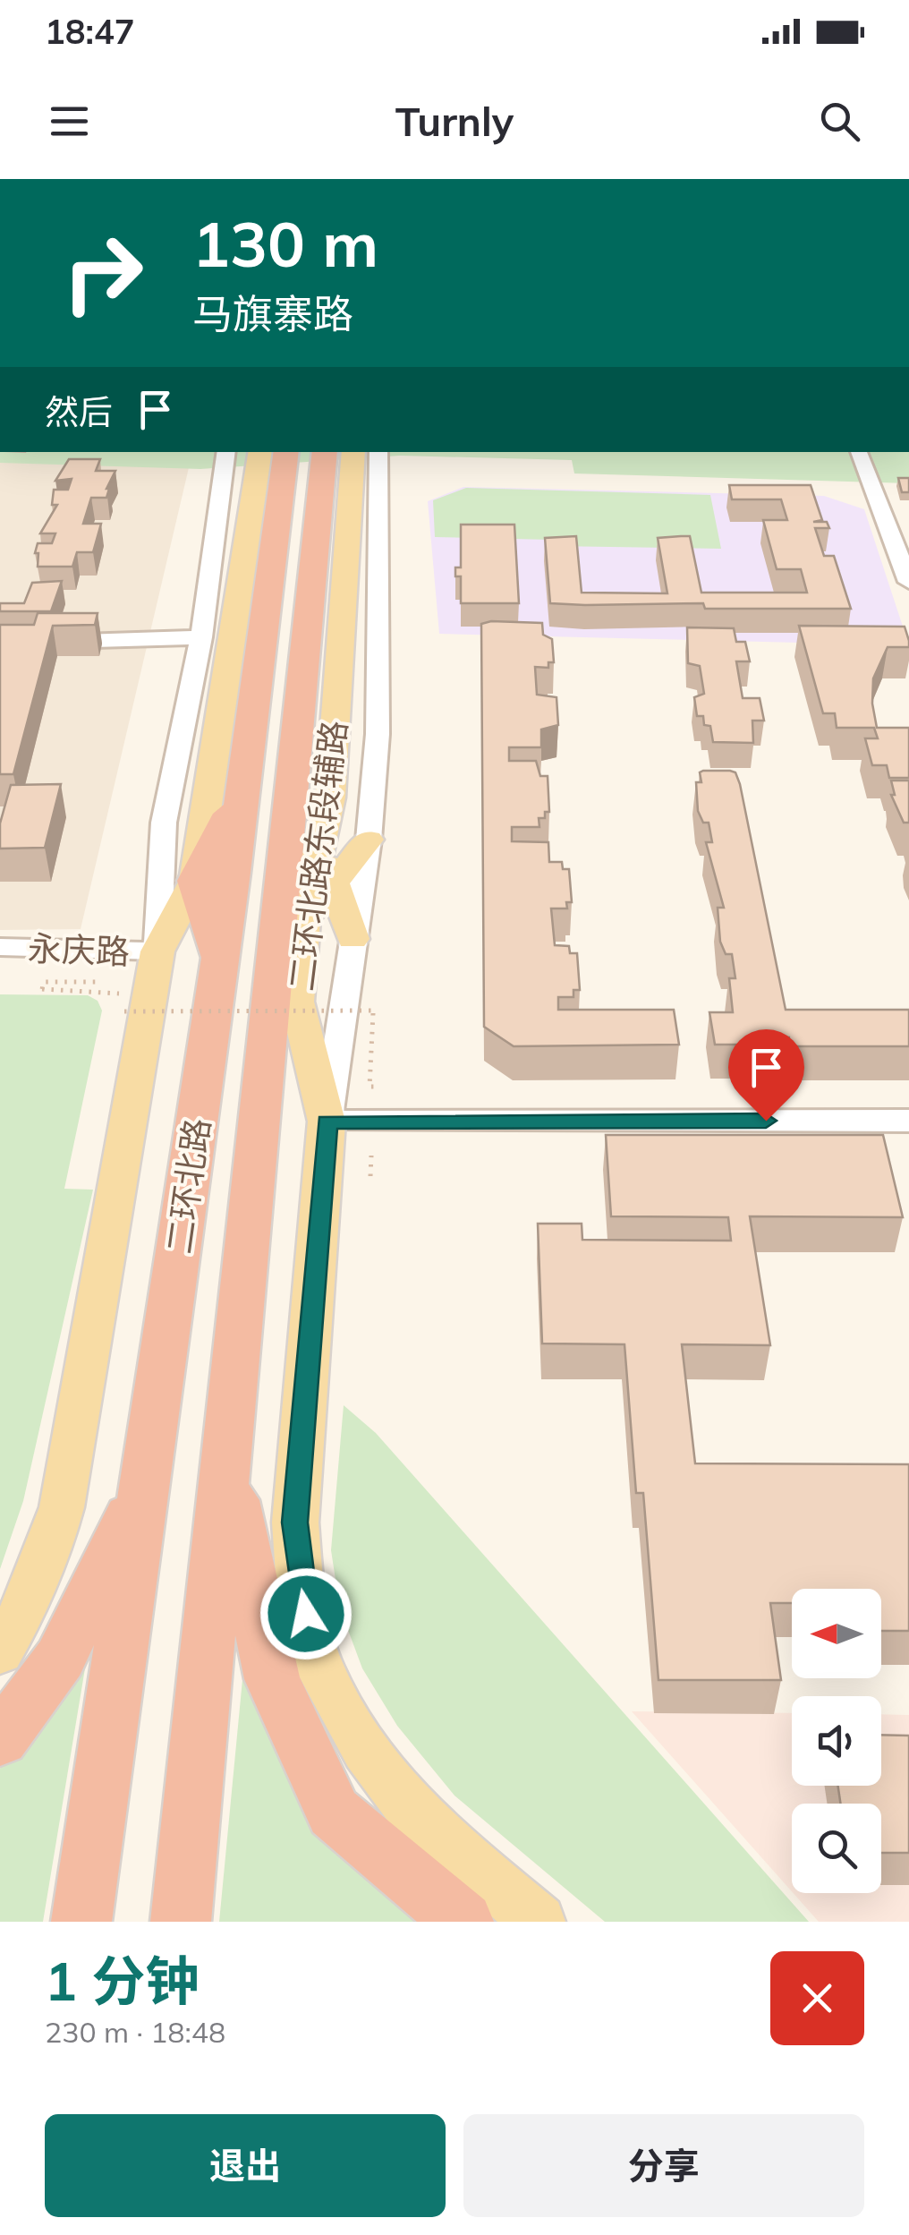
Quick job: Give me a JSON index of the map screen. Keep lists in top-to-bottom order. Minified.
{"streets":{"highway":["二环北路"],"main road":["二环北路东段辅路"],"street":["永庆路"]},"north":"left","page":{"status":"18:47","header":"Turnly","turn":["130 m","马旗寨路"],"then":"然后","heading":["1 分钟","230 m · 18:48"],"buttons":["退出","分享"]}}
